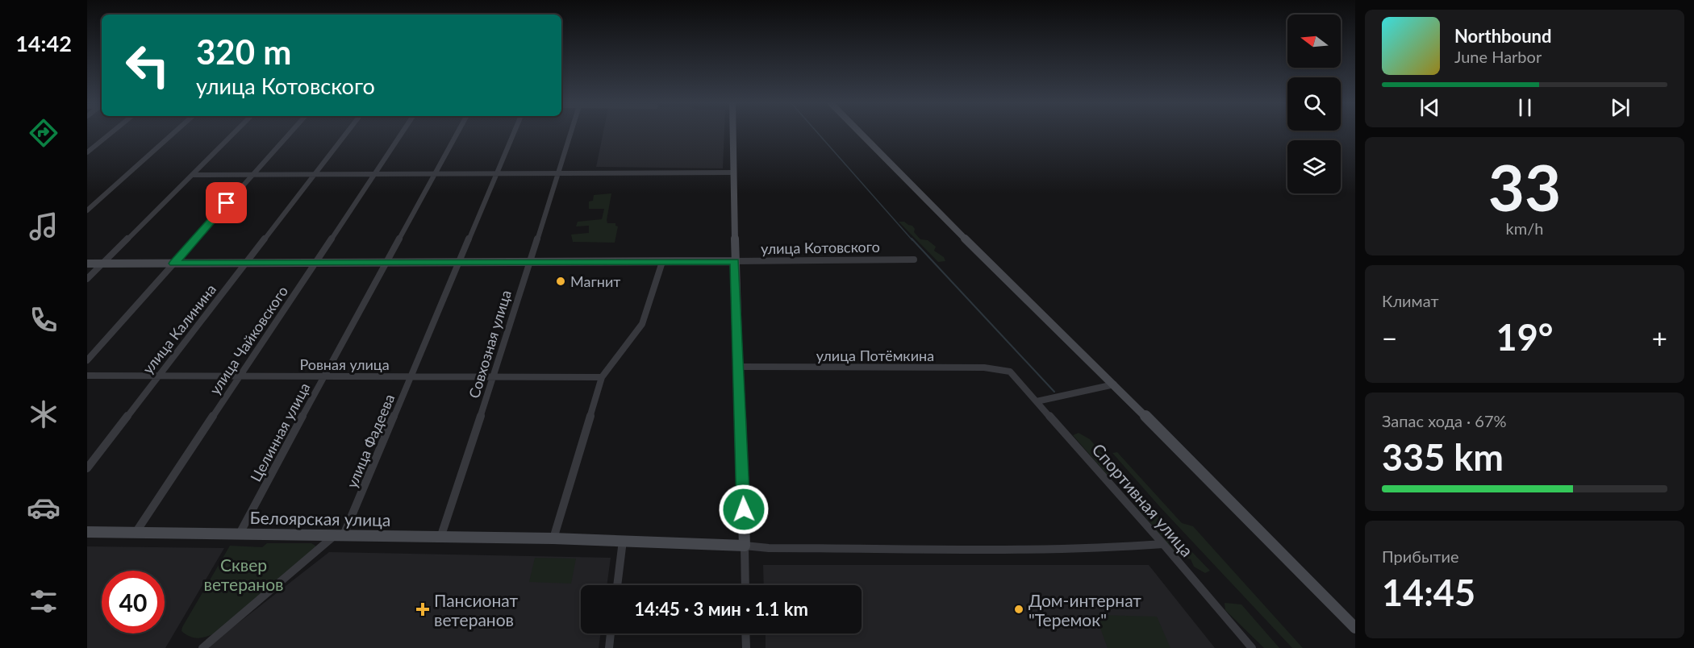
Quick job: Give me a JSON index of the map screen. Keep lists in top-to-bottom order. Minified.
{"streets":{"street":["улица Котовского","улица Калинина","улица Чайковского","Совхозная улица","улица Потёмкина","Ровная улица","Целинная улица","улица Фадеева","Спортивная улица","Белоярская улица"]},"crossings":[["улица Котовского","улица Калинина"],["улица Котовского","улица Чайковского"],["улица Котовского","Совхозная улица"],["улица Котовского","Целинная улица"],["улица Котовского","улица Фадеева"],["улица Калинина","Ровная улица"],["улица Чайковского","Ровная улица"],["улица Чайковского","Белоярская улица"],["Совхозная улица","Ровная улица"],["Совхозная улица","Белоярская улица"],["улица Потёмкина","Спортивная улица"],["Ровная улица","Целинная улица"],["Ровная улица","улица Фадеева"],["Целинная улица","Белоярская улица"],["улица Фадеева","Белоярская улица"]],"parks":["Сквер ветеранов"],"places":{"other":["Магнит","Дом-интернат \"Теремок\""],"health":["Пансионат ветеранов"]},"north":"left","page":{"tabs":"14:42","turn":["320 m","улица Котовского"],"song":["Northbound","June Harbor"],"tile":[["33","km/h"],"Климат",["Запас хода · 67%","335 km"],["Прибытие","14:45"]],"heat":["−","19°","+"],"limit":"40","trip":"14:45 · 3 мин · 1.1 km"}}
